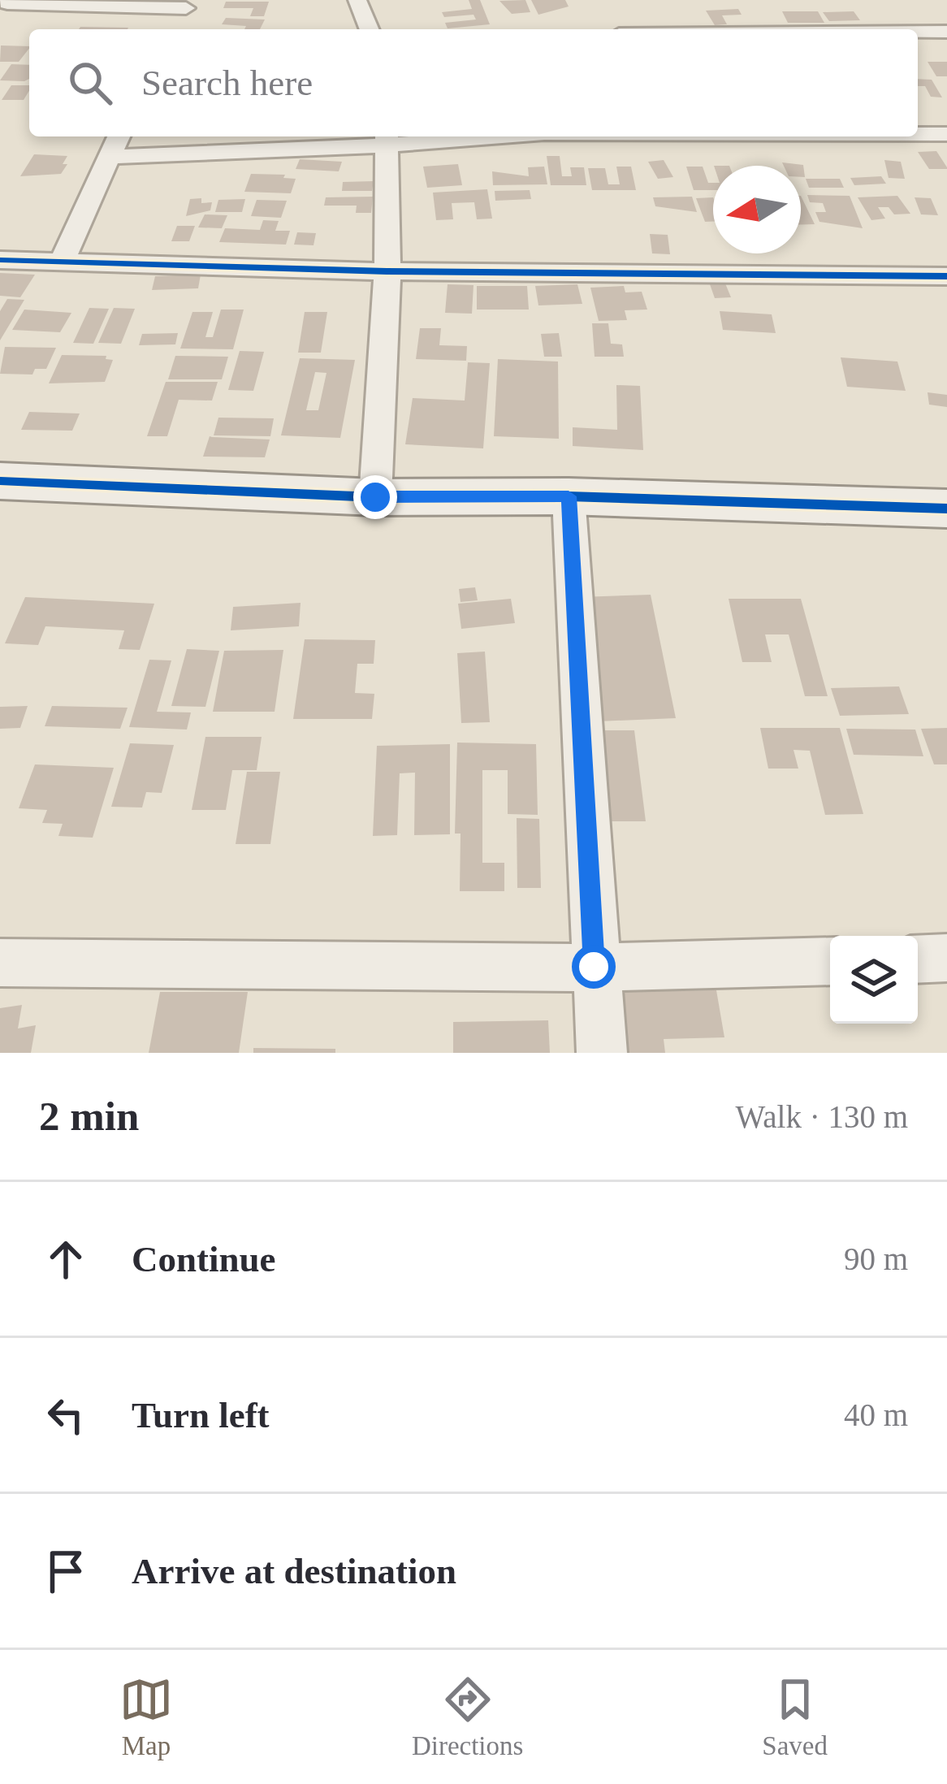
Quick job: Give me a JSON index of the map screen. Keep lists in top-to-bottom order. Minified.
{"north":"left","page":{"search":"Search here","heading":["2 min","Walk · 130 m"],"list":[["Continue","90 m"],["Turn left","40 m"],"Arrive at destination"],"nav":["Map","Directions","Saved"]}}
